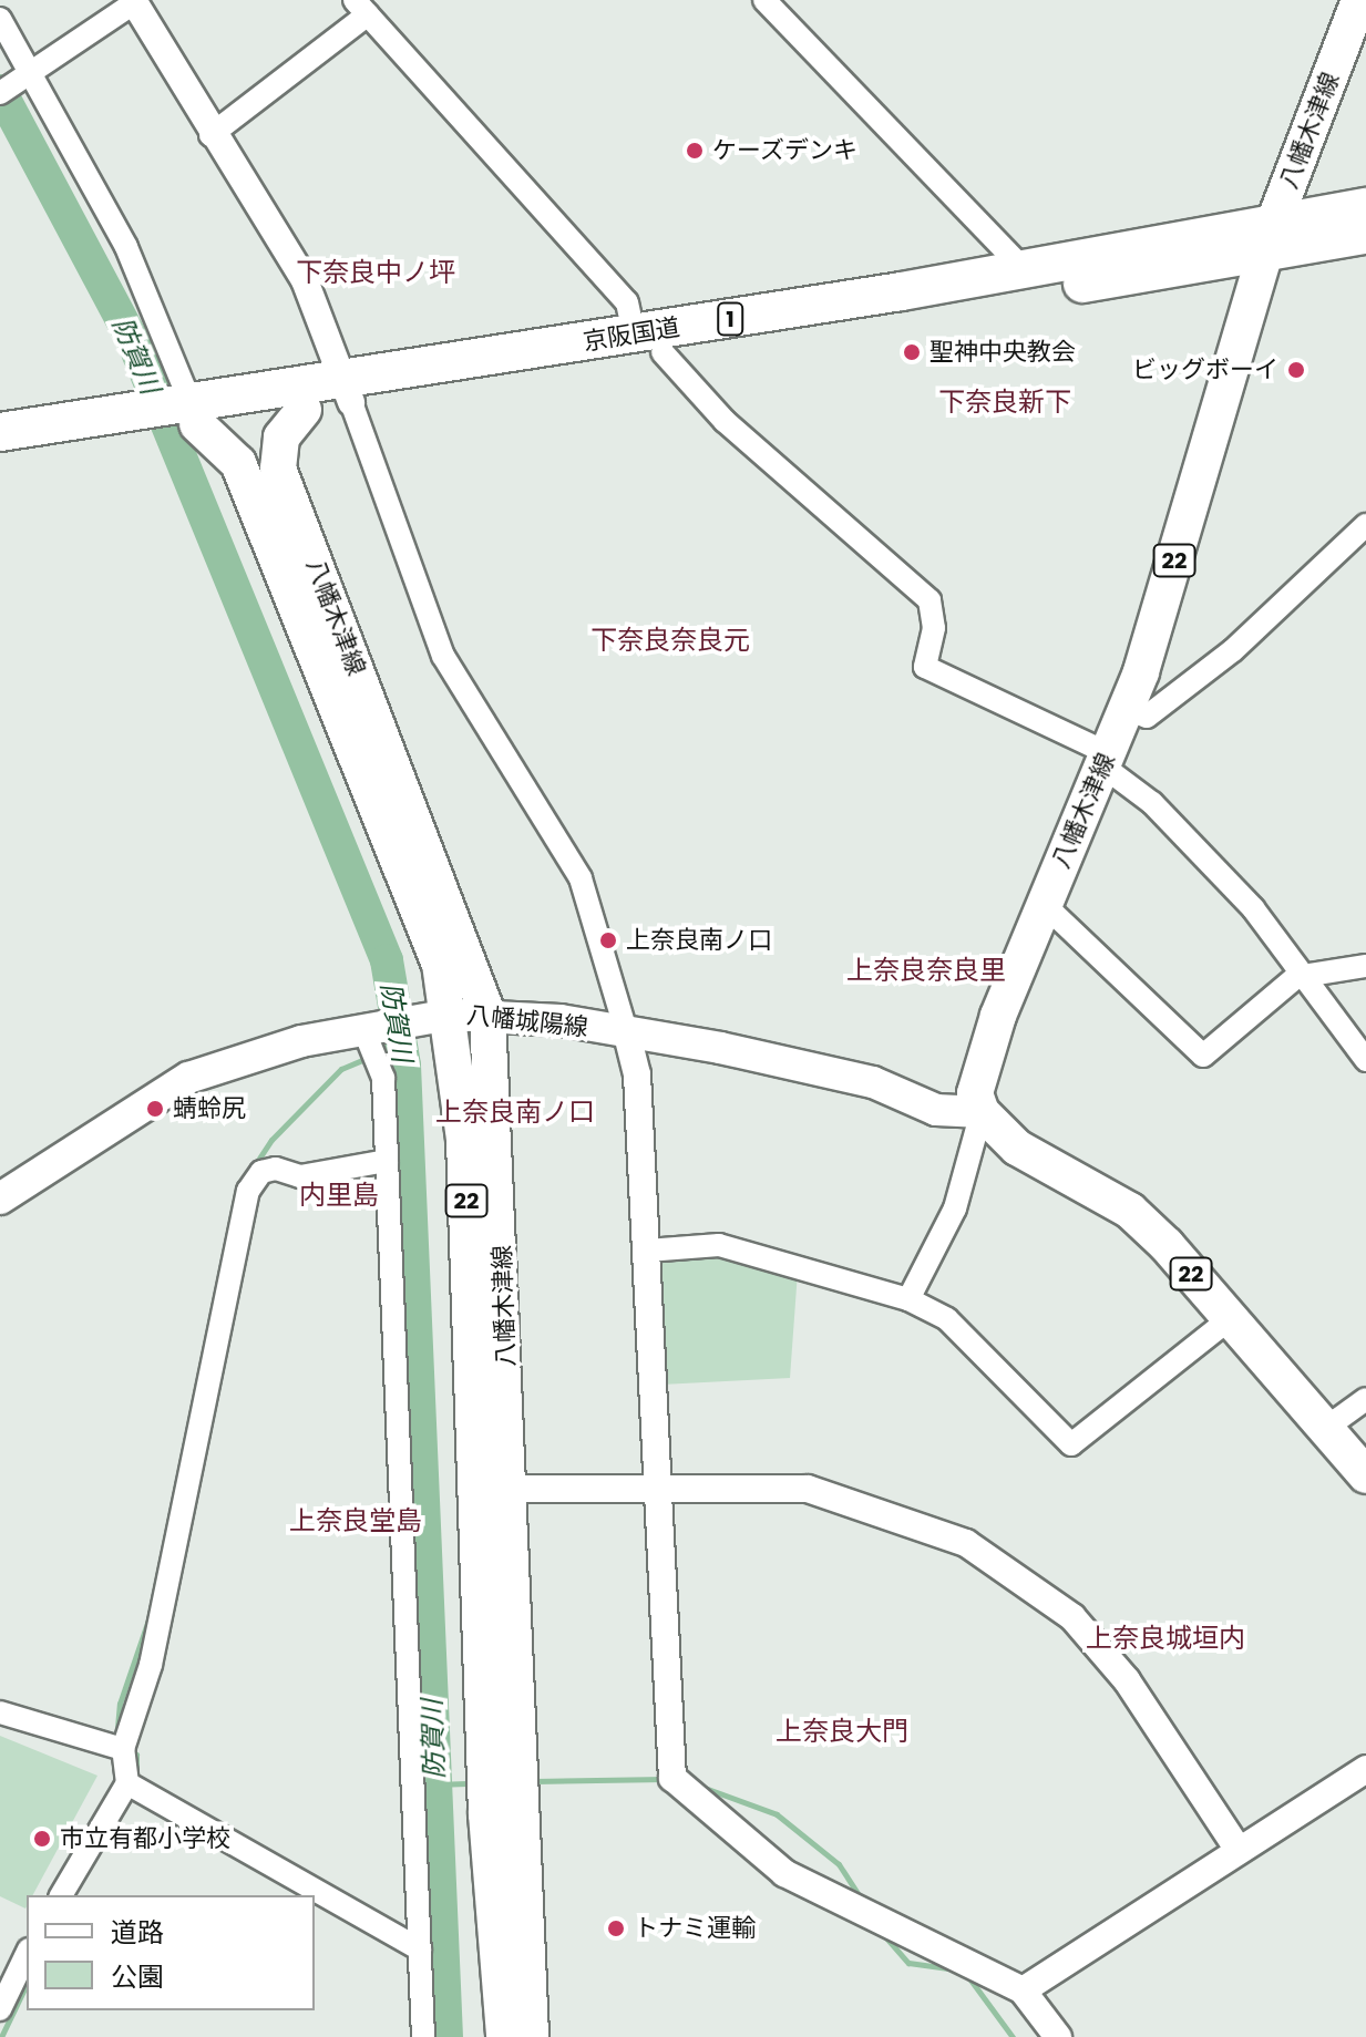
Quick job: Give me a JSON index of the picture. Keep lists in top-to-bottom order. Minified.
{"streets":{"highway":["1","京阪国道"],"main road":["八幡木津線","22","八幡城陽線"]},"crossings":[["八幡木津線","京阪国道"],["八幡木津線","22"],["八幡木津線","八幡城陽線"],["22","八幡城陽線"]],"districts":["下奈良中ノ坪","下奈良新下","下奈良奈良元","上奈良奈良里","上奈良南ノ口","内里島","上奈良堂島","上奈良城垣内","上奈良大門"],"water":["防賀川"],"places":["ケーズデンキ","聖神中央教会","ビッグボーイ","上奈良南ノ口","蜻蛉尻","市立有都小学校","トナミ運輸"],"legend":["道路","公園"]}
